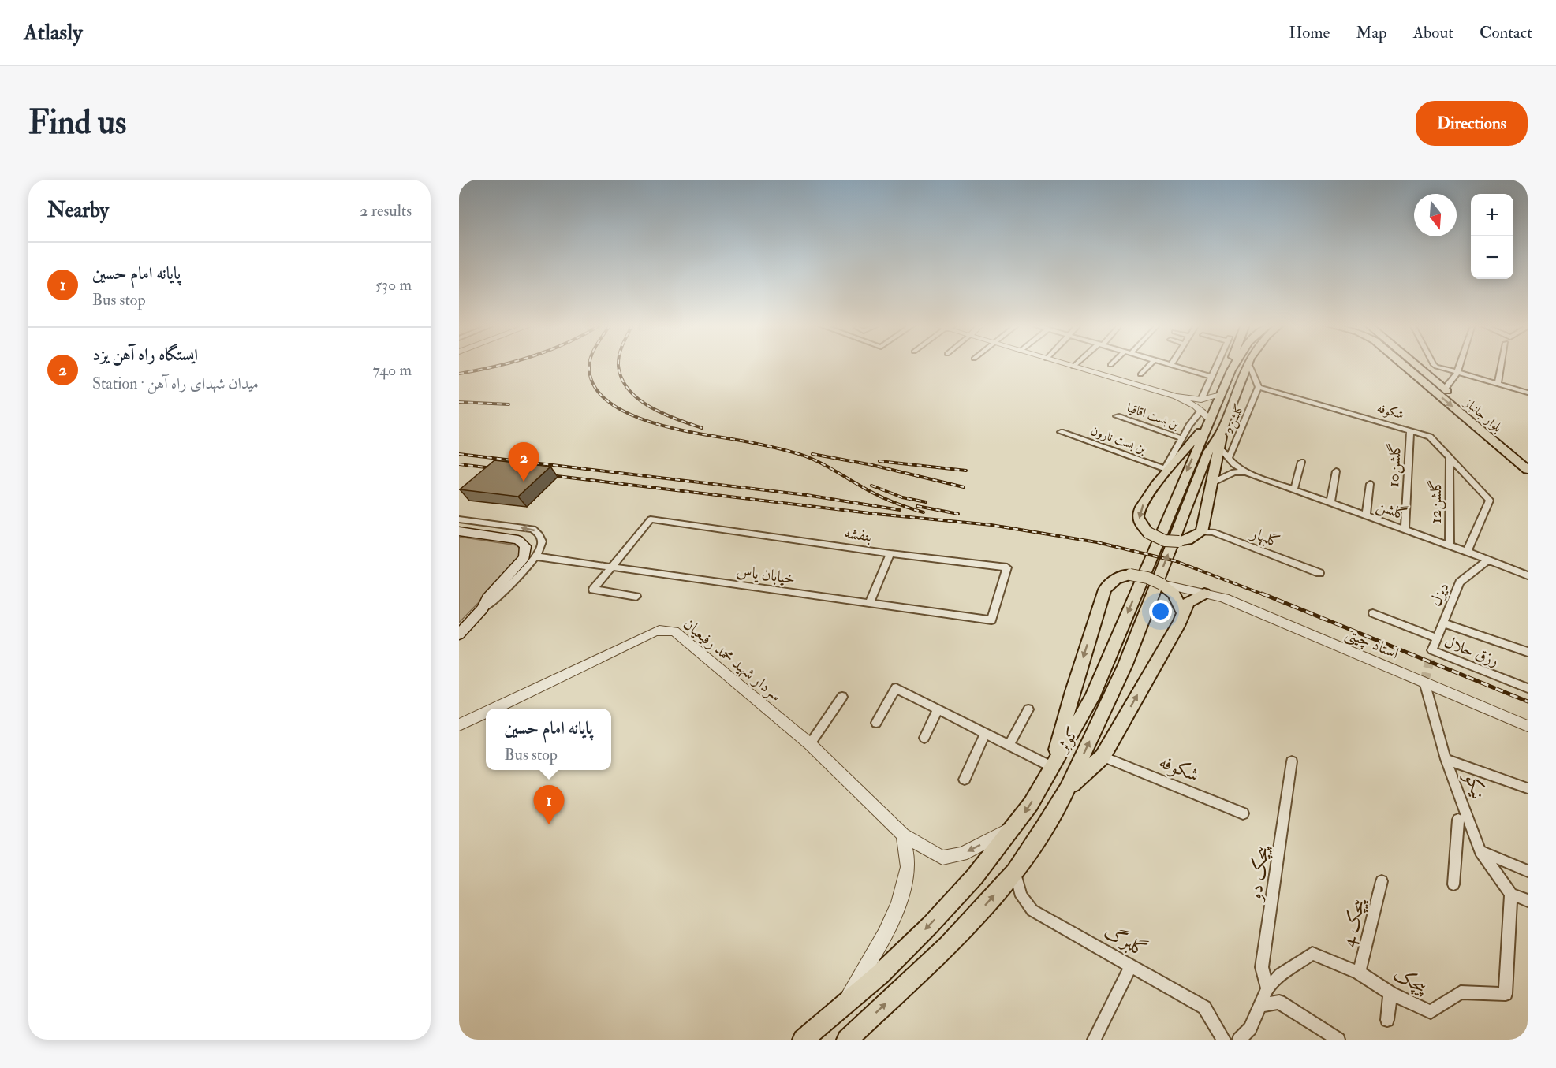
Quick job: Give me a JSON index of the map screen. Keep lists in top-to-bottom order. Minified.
{"streets":{"main road":["بلوار جانباز","کوثر"],"street":["شکوفه","بن بست اقاقیا","گلشن2","بن بست نارون","گلشن10","گلشن12","گلشن","بنفشه","گلبهار","خیابان یاس","دیزل","استاد چیتی","رزق حلال","سردار شهید محمد رفیعیان","نیکو","پیچک دو","پیچک 4","گلبرگ","پیچک"]},"crossings":[["شکوفه","گلشن2"],["شکوفه","گلشن10"],["شکوفه","گلشن12"],["شکوفه","گلشن"],["گلشن2","گلشن"],["گلشن10","گلشن"],["گلشن12","گلشن"],["گلشن","دیزل"],["بنفشه","خیابان یاس"],["دیزل","رزق حلال"],["استاد چیتی","نیکو"],["سردار شهید محمد رفیعیان","کوثر"],["کوثر","گلبرگ"],["نیکو","پیچک"],["پیچک دو","پیچک"],["پیچک 4","پیچک"]],"north":"bottom","page":{"header":"Atlasly","nav":["Home","Map","About","Contact"],"buttons":"Directions","title":"Find us","heading":["Nearby","2 results"],"map_buttons":["+","−"],"list":[{"mark":"1","name":"پایانه امام حسین","note":"Bus stop","value":"530 m"},{"mark":"2","name":"ایستگاه راه آهن یزد","note":"Station · میدان شهدای راه آهن","value":"740 m"}],"pins":["2","1"],"popup":["پایانه امام حسین","Bus stop"]}}
